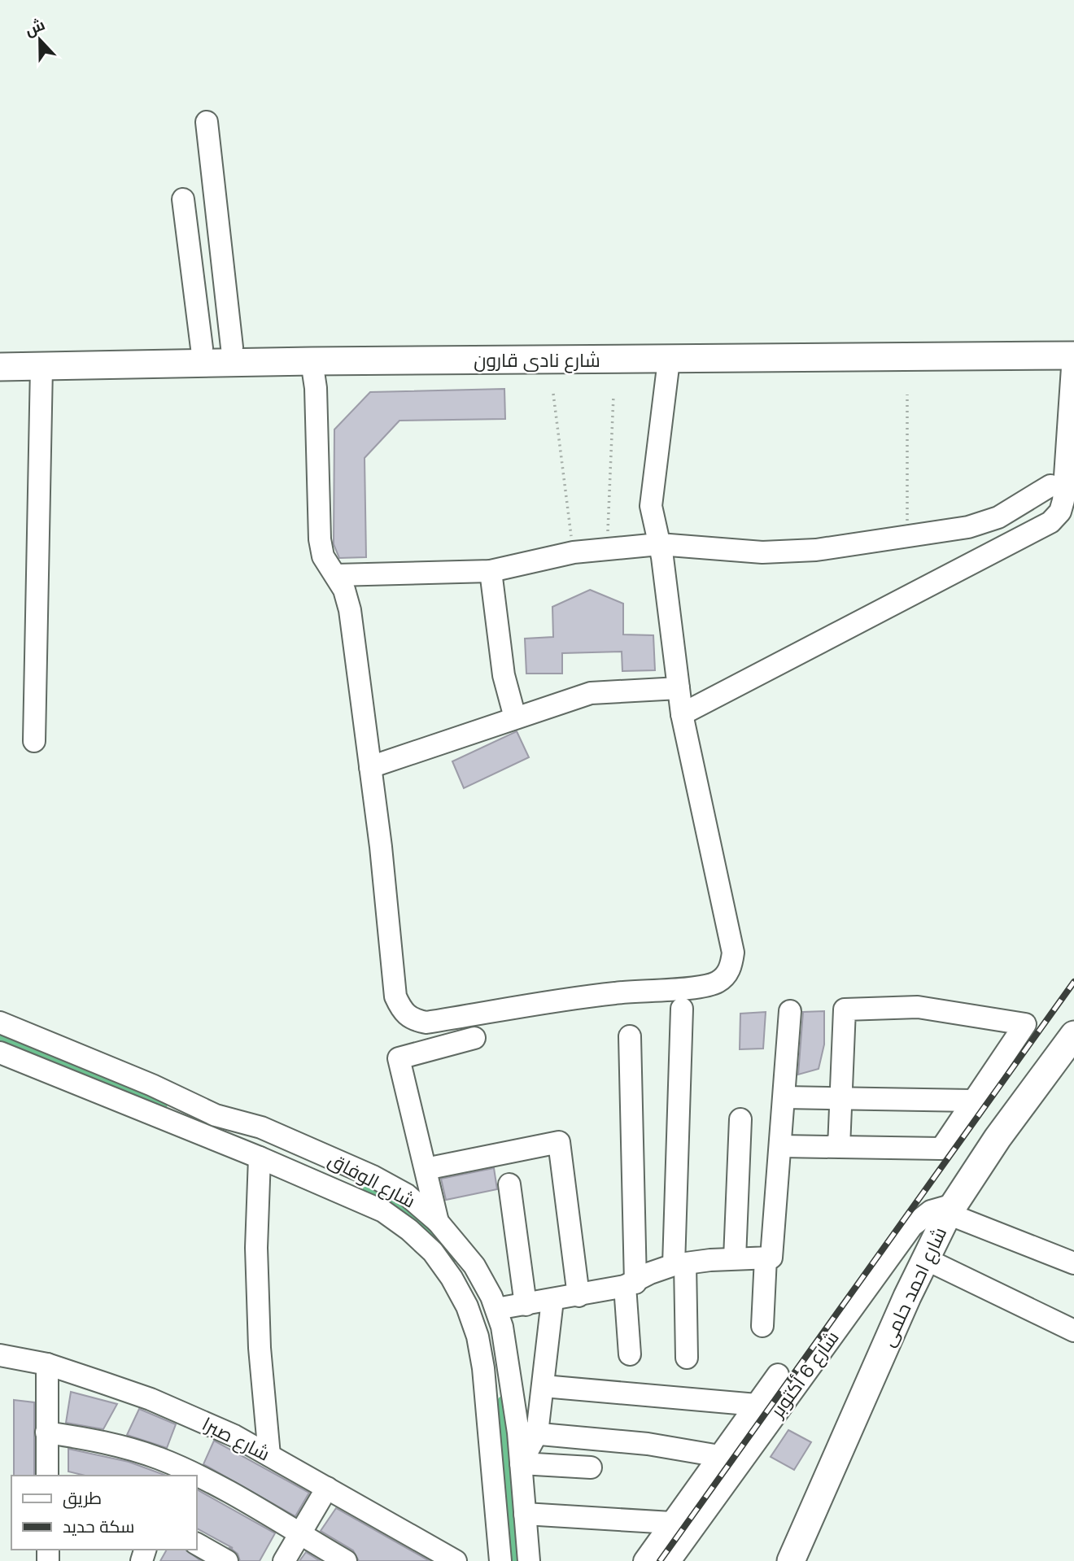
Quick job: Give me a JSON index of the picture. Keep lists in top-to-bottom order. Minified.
{"streets":{"main road":["شارع نادى قارون","شارع احمد حلمى"],"street":["شارع الوفاق","شارع 6 أكتوبر","شارع صبرا"]},"crossings":[["شارع احمد حلمى","شارع 6 أكتوبر"]],"legend":["طريق","سكة حديد"],"north":"top"}
